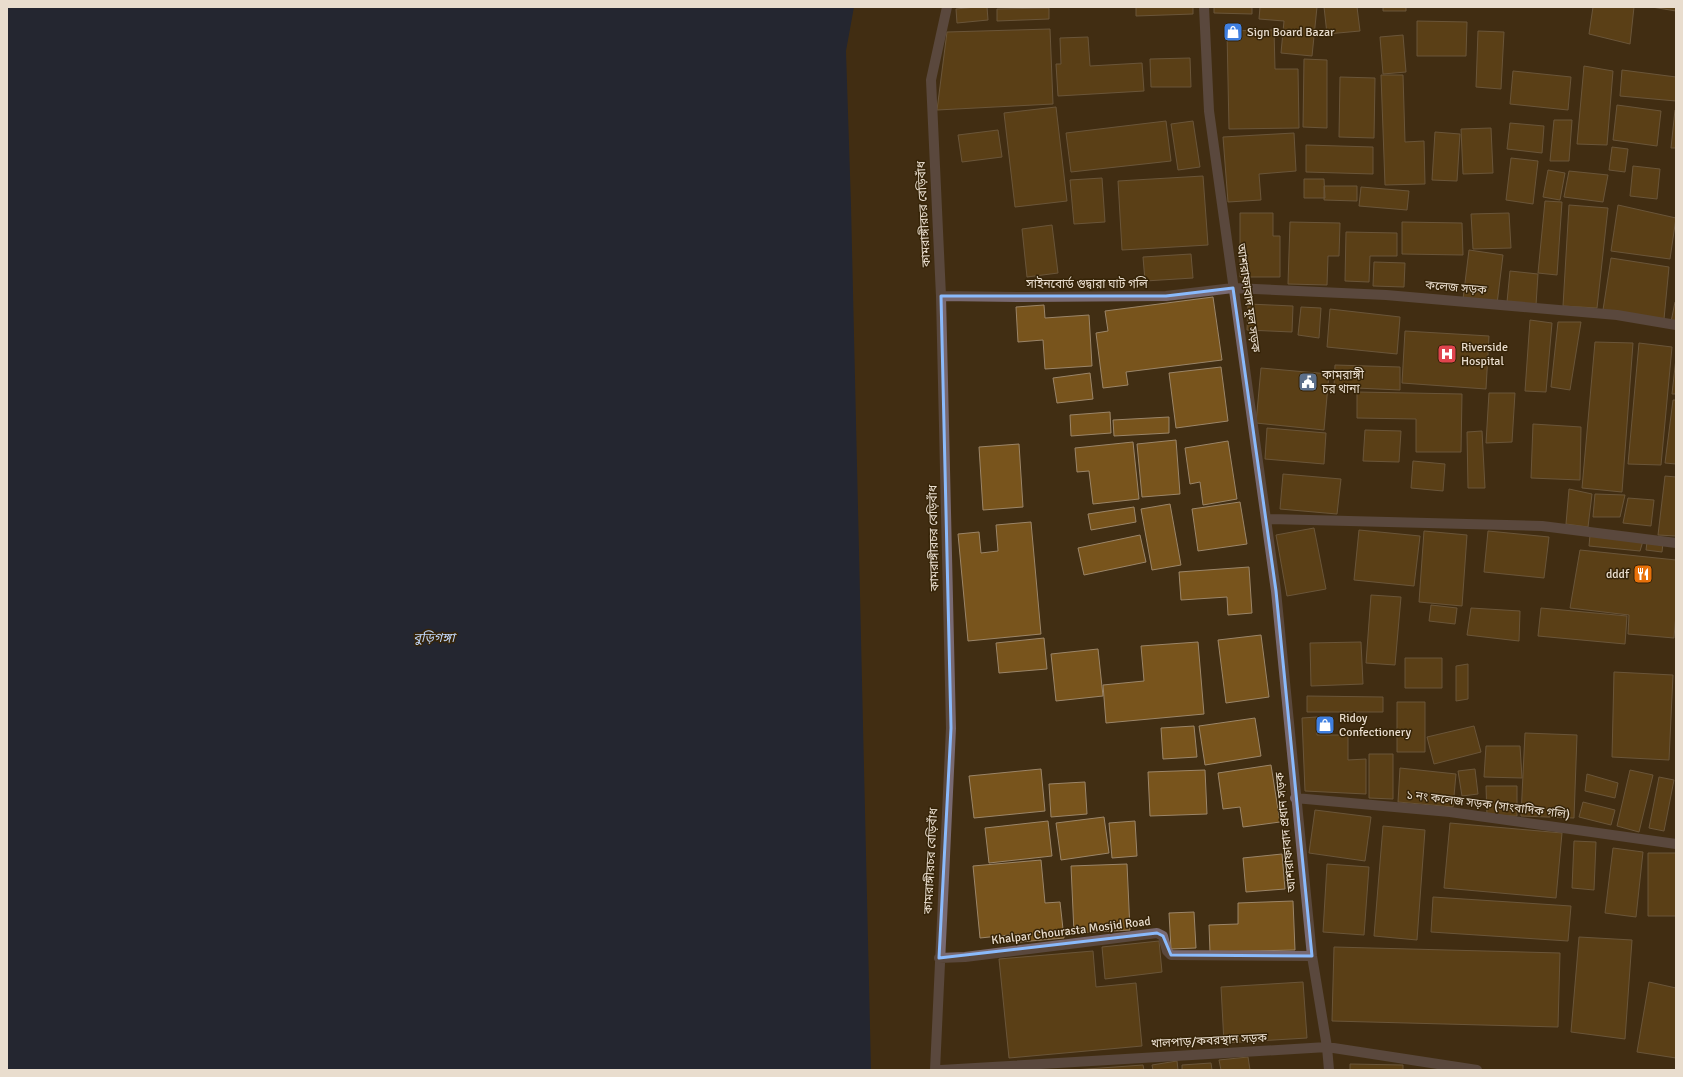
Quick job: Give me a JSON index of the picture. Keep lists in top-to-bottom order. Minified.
{"streets":{"street":["কামরাঙ্গীরচর বেড়িবাঁধ","সাইনবোর্ড গুদ্বারা ঘাট গলি","কলেজ সড়ক","আশরাফাবাদ মূল সড়ক","১ নং কলেজ সড়ক (সাংবাদিক গলি)","আশরাফাবাদ প্রধান সড়ক","Khalpar Chourasta Mosjid Road","খালপাড়/কবরস্থান সড়ক"]},"crossings":[["কামরাঙ্গীরচর বেড়িবাঁধ","সাইনবোর্ড গুদ্বারা ঘাট গলি"],["কামরাঙ্গীরচর বেড়িবাঁধ","Khalpar Chourasta Mosjid Road"],["সাইনবোর্ড গুদ্বারা ঘাট গলি","কলেজ সড়ক"],["সাইনবোর্ড গুদ্বারা ঘাট গলি","আশরাফাবাদ মূল সড়ক"],["কলেজ সড়ক","আশরাফাবাদ মূল সড়ক"],["আশরাফাবাদ মূল সড়ক","আশরাফাবাদ প্রধান সড়ক"],["১ নং কলেজ সড়ক (সাংবাদিক গলি)","আশরাফাবাদ প্রধান সড়ক"],["আশরাফাবাদ প্রধান সড়ক","Khalpar Chourasta Mosjid Road"],["আশরাফাবাদ প্রধান সড়ক","খালপাড়/কবরস্থান সড়ক"]],"water":["বুড়িগঙ্গা"],"places":{"shop":["Sign Board Bazar","Ridoy Confectionery"],"hospital":["Riverside Hospital"],"public building":["কামরাঙ্গী চর থানা"],"restaurant":["dddf"]}}
